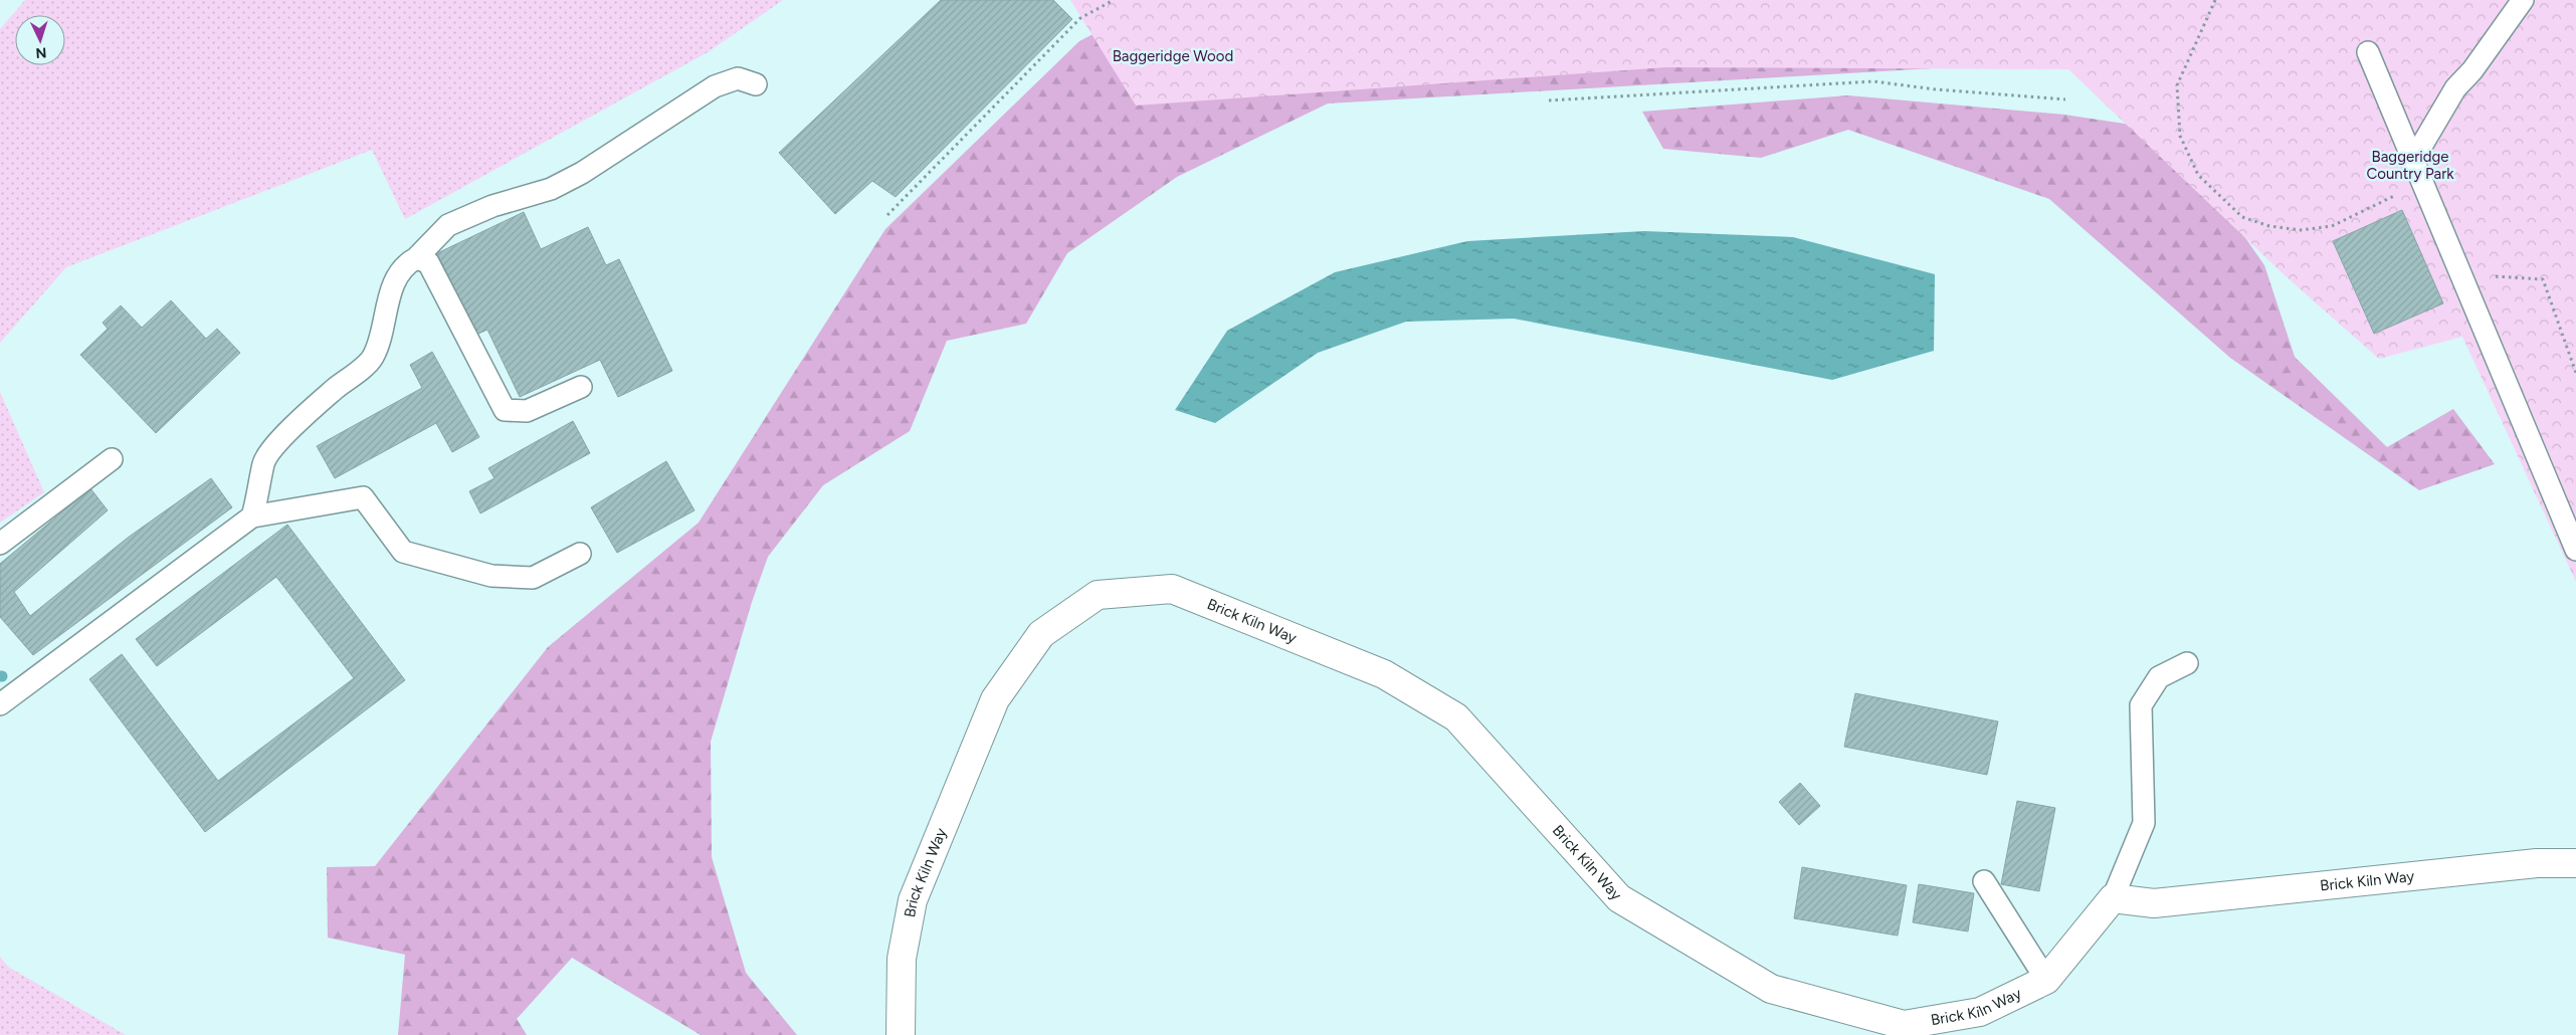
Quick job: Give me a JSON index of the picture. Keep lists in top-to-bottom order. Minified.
{"streets":{"street":["Brick Kiln Way"]},"parks":["Baggeridge Wood","Baggeridge Country Park"],"north":"bottom"}
